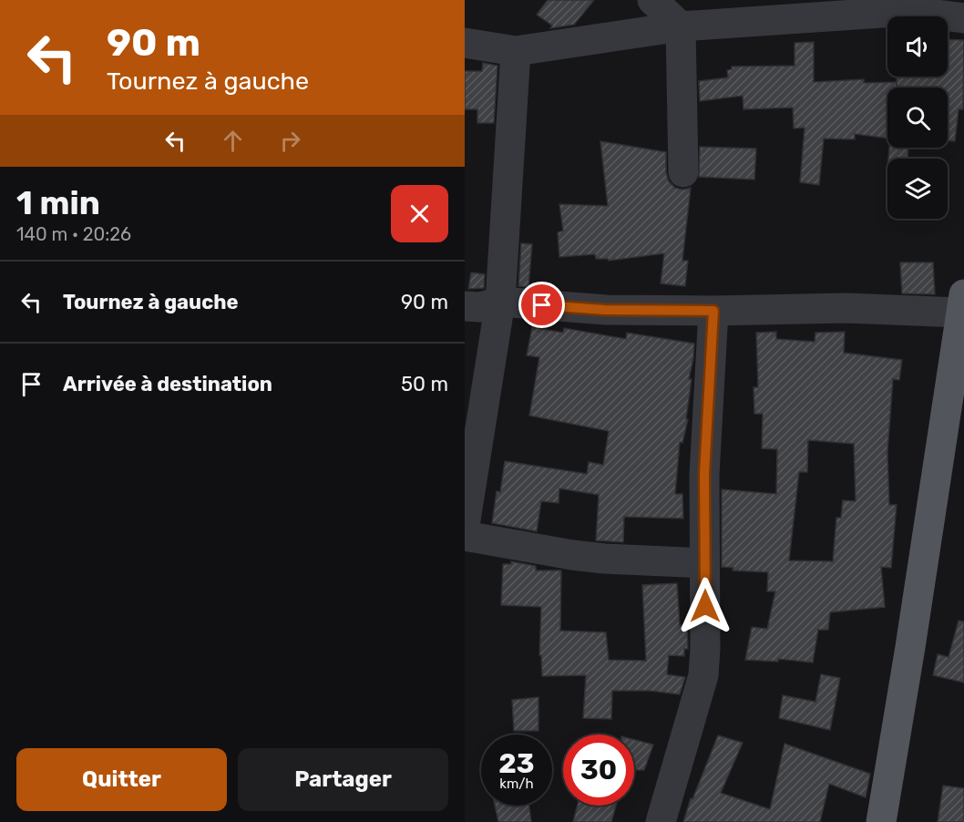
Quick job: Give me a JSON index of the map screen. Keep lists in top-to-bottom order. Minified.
{"page":{"turn":["90 m","Tournez à gauche"],"heading":["1 min","140 m · 20:26"],"list":[{"name":"Tournez à gauche","value":"90 m"},{"name":"Arrivée à destination","value":"50 m"}],"speed":"23 km/h","limit":"30","buttons":["Quitter","Partager"]}}
